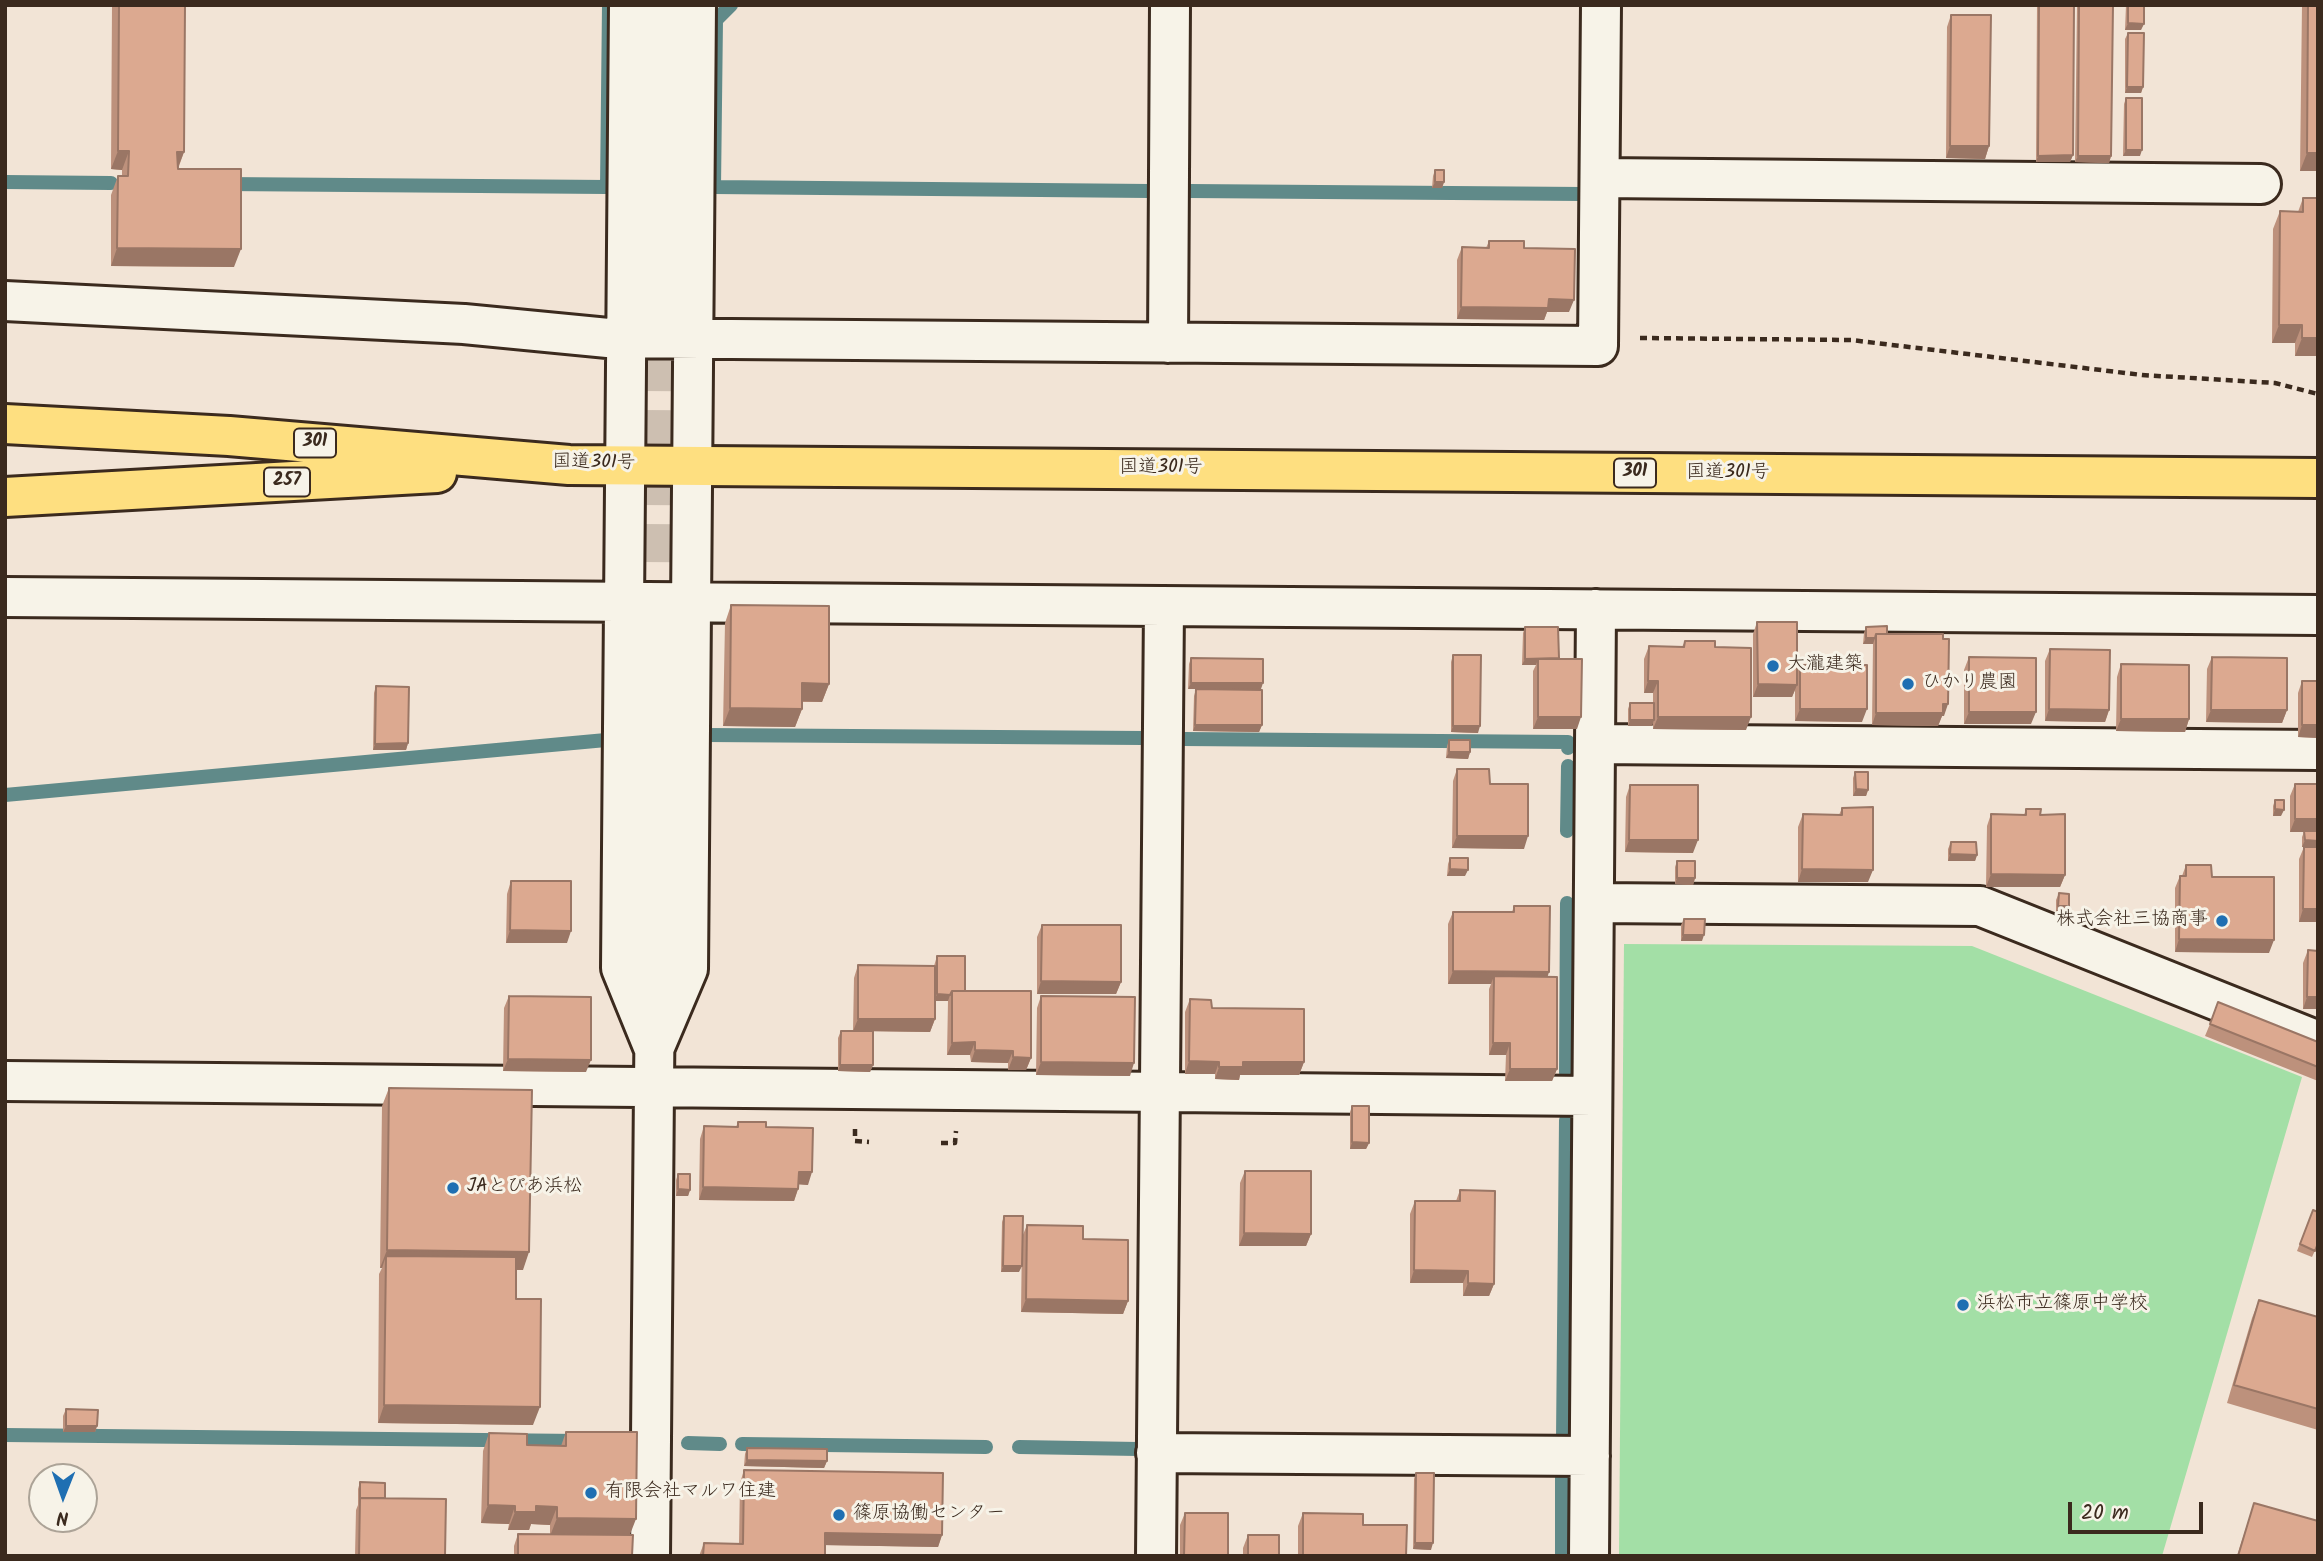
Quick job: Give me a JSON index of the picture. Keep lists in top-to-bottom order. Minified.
{"streets":{"highway":["301","国道301号","257"]},"crossings":[["国道301号","257"]],"places":["大瀧建築","ひかり農園","株式会社三協商事","JAとぴあ浜松","浜松市立篠原中学校","有限会社マルワ住建","篠原協働センター"],"scale_bar":"20 m","north":"bottom"}
